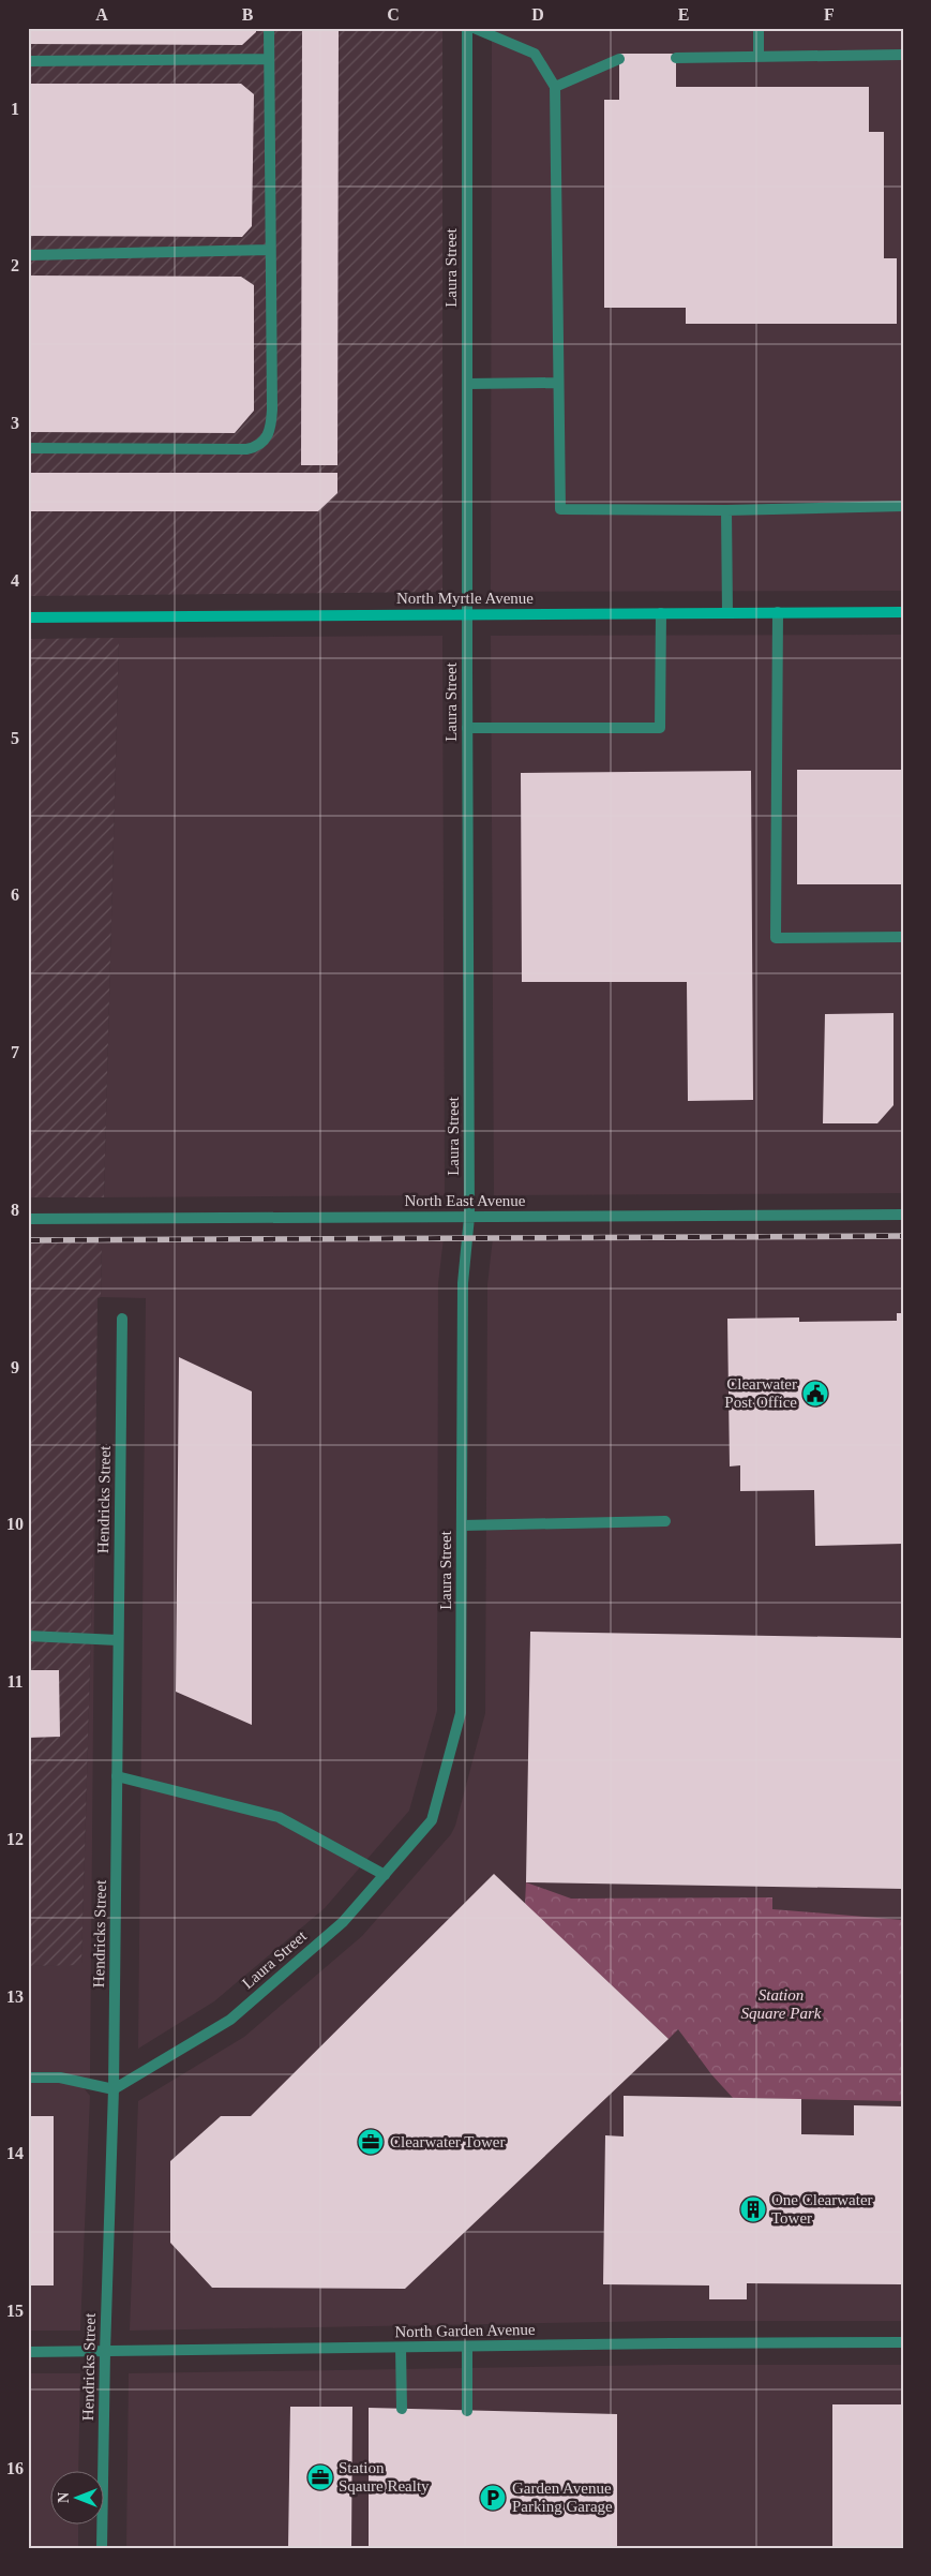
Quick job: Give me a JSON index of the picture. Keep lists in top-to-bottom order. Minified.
{"streets":{"main road":["North Myrtle Avenue"],"street":["Laura Street","North East Avenue","Hendricks Street","North Garden Avenue"]},"crossings":[["Laura Street","North Myrtle Avenue"],["Laura Street","North East Avenue"],["Laura Street","Hendricks Street"],["Hendricks Street","North Garden Avenue"]],"parks":["Station Square Park"],"places":{"public building":["Clearwater Post Office"],"office":["Clearwater Tower","Station Sqaure Realty"],"building":["One Clearwater Tower"],"parking":["Garden Avenue Parking Garage"]},"north":"left","grid":{"columns":["A","B","C","D","E","F"],"rows":["1","2","3","4","5","6","7","8","9","10","11","12","13","14","15","16"]}}
